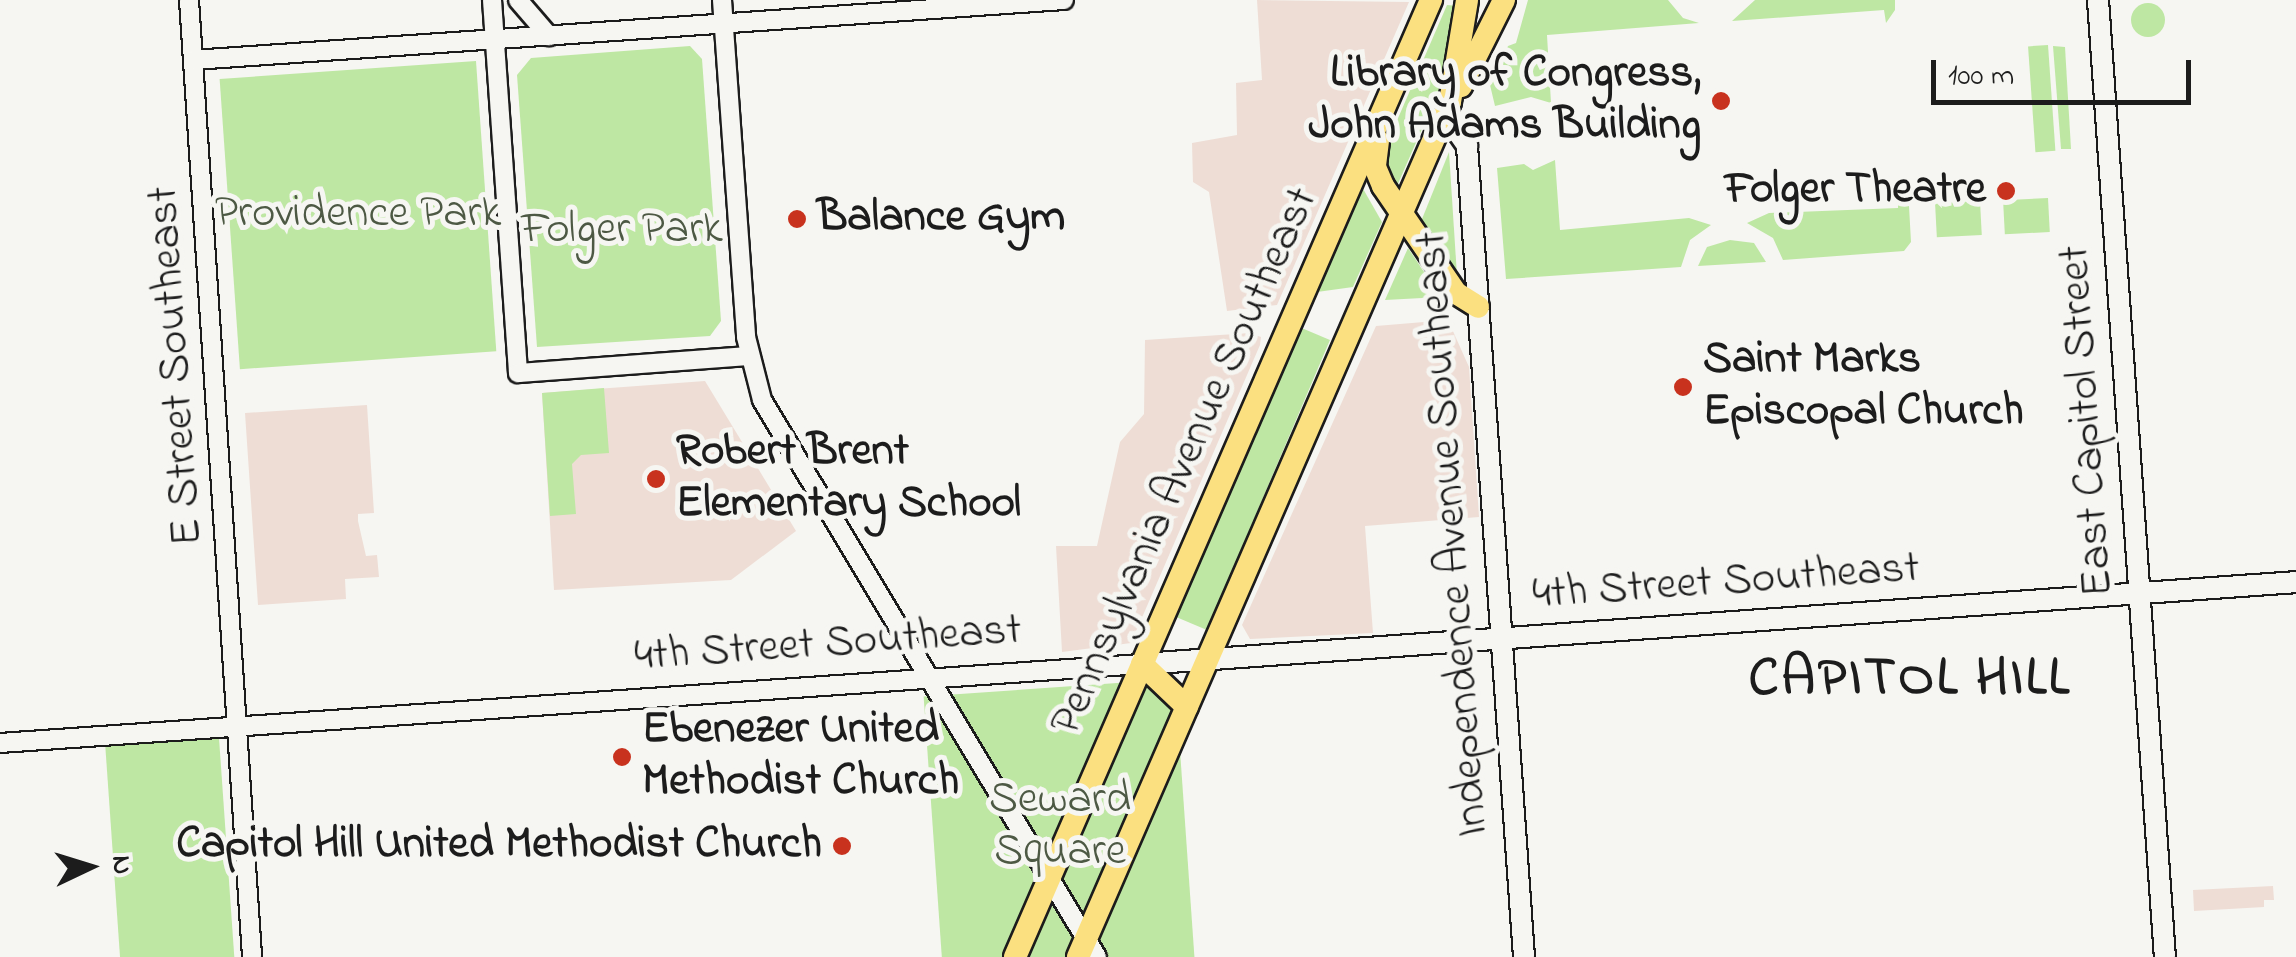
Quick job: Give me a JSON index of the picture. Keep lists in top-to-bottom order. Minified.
{"streets":{"main road":["East Capitol Street","Pennsylvania Avenue Southeast","Independence Avenue Southeast","4th Street Southeast"],"street":["E Street Southeast"]},"crossings":[["E Street Southeast","4th Street Southeast"],["East Capitol Street","4th Street Southeast"],["Pennsylvania Avenue Southeast","4th Street Southeast"],["Independence Avenue Southeast","4th Street Southeast"]],"districts":["CAPITOL HILL"],"parks":["Providence Park","Folger Park","Seward Square"],"places":["Library of Congress, John Adams Building","Folger Theatre","Balance Gym","Saint Marks Episcopal Church","Robert Brent Elementary School","Ebenezer United Methodist Church","Capitol Hill United Methodist Church"],"scale_bar":"100 m","north":"right"}
